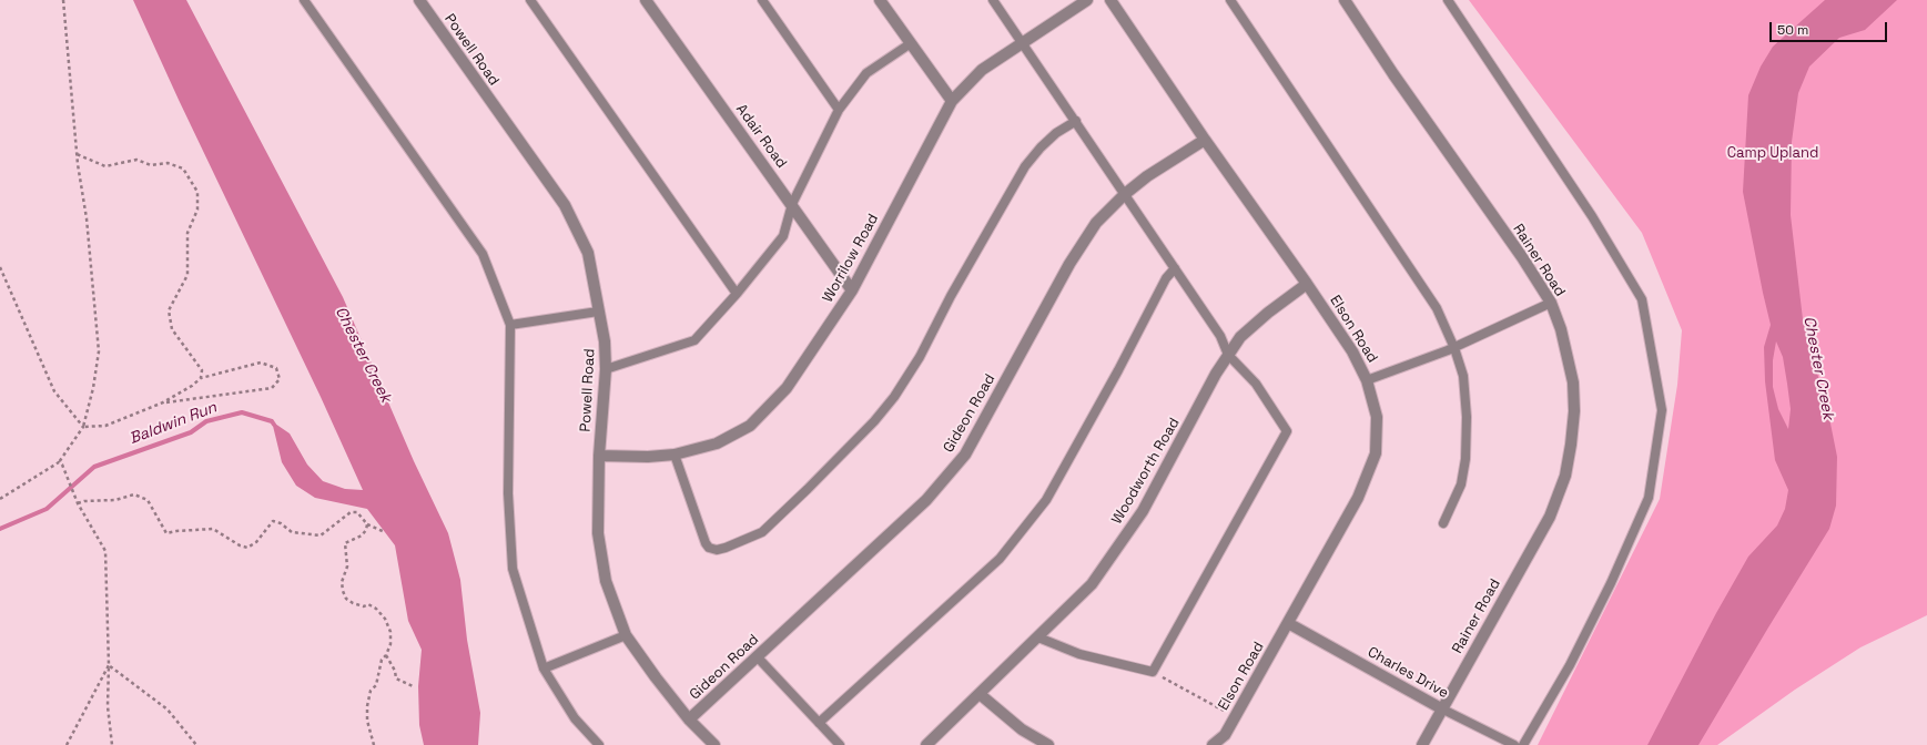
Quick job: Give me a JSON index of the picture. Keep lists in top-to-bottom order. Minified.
{"streets":{"street":["Powell Road","Adair Road","Worrilow Road","Rainer Road","Elson Road","Gideon Road","Woodworth Road","Charles Drive"]},"crossings":[["Powell Road","Worrilow Road"],["Powell Road","Gideon Road"],["Adair Road","Worrilow Road"],["Rainer Road","Charles Drive"],["Elson Road","Gideon Road"],["Elson Road","Woodworth Road"],["Elson Road","Charles Drive"]],"water":["Chester Creek","Baldwin Run"],"parks":["Camp Upland"],"scale_bar":"50 m"}
